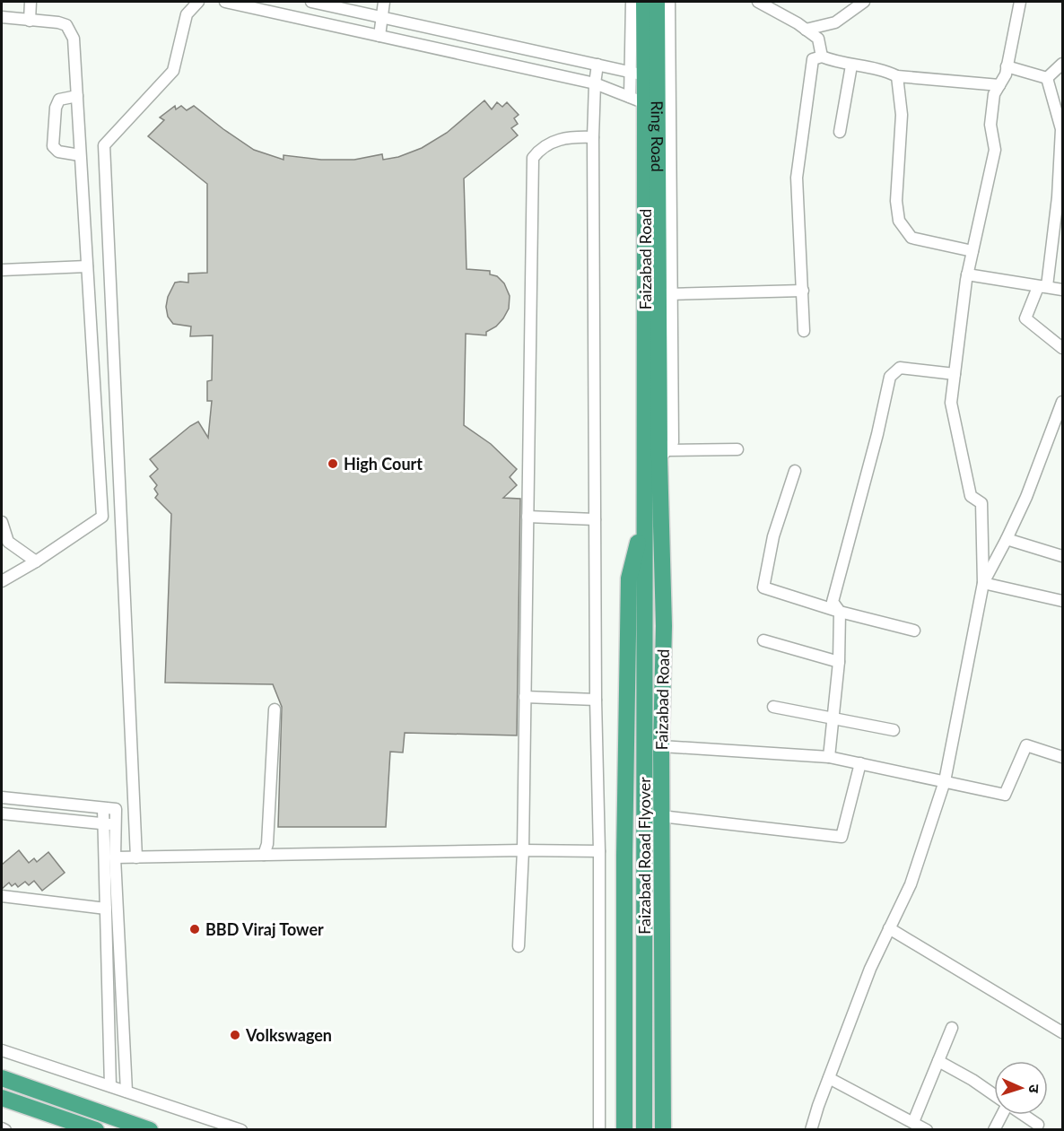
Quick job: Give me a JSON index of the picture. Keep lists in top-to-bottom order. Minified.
{"streets":{"highway":["Ring Road","Faizabad Road","Faizabad Road Flyover"]},"crossings":[["Ring Road","Faizabad Road"],["Faizabad Road","Faizabad Road Flyover"]],"places":["High Court","BBD Viraj Tower","Volkswagen"],"north":"right"}
